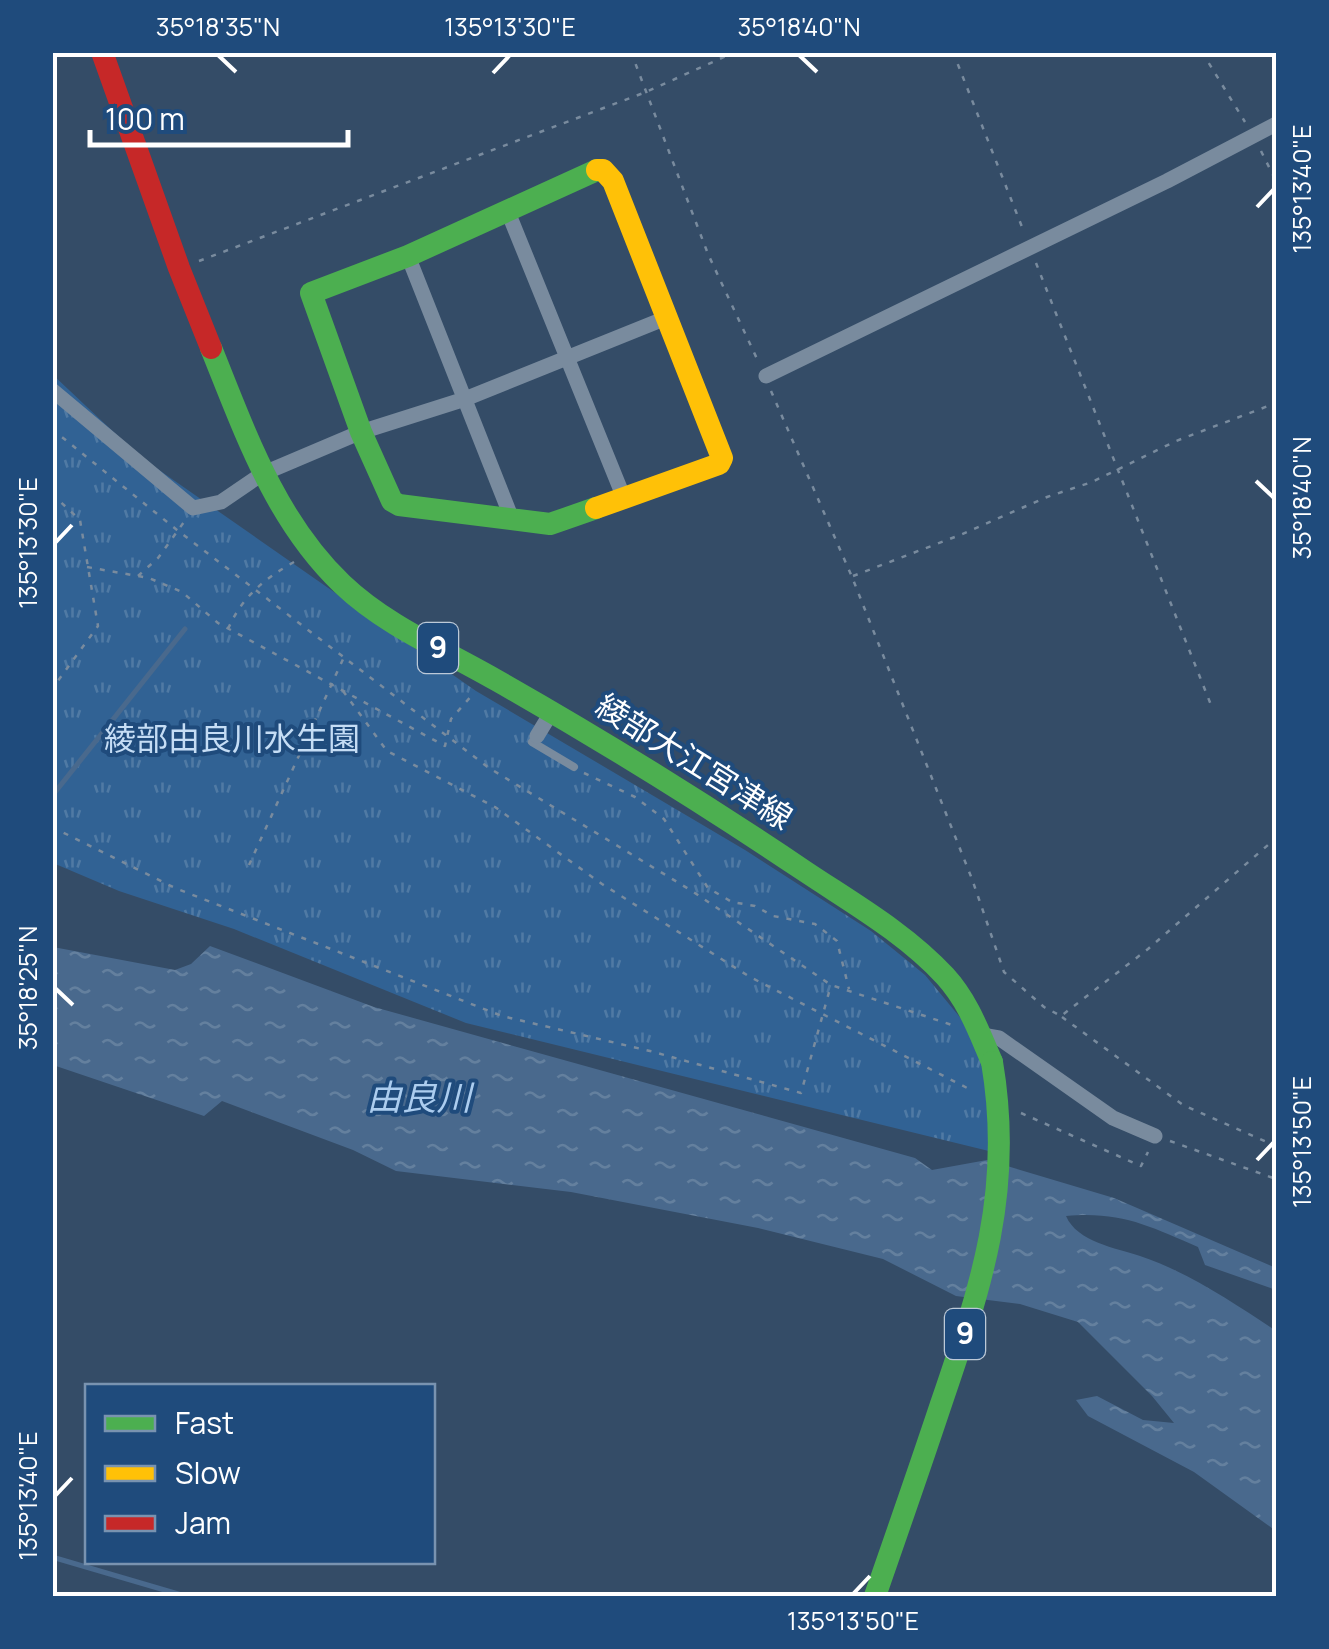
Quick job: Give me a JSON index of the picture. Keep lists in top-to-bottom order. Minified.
{"streets":{"main road":["9","綾部大江宮津線"]},"water":["由良川"],"parks":["綾部由良川水生園"],"legend":["Fast","Slow","Jam"],"scale_bar":"100 m","coordinates":["35°18'35\"N","135°13'30\"E","35°18'40\"N","135°13'40\"E","35°18'25\"N","135°13'50\"E"]}
